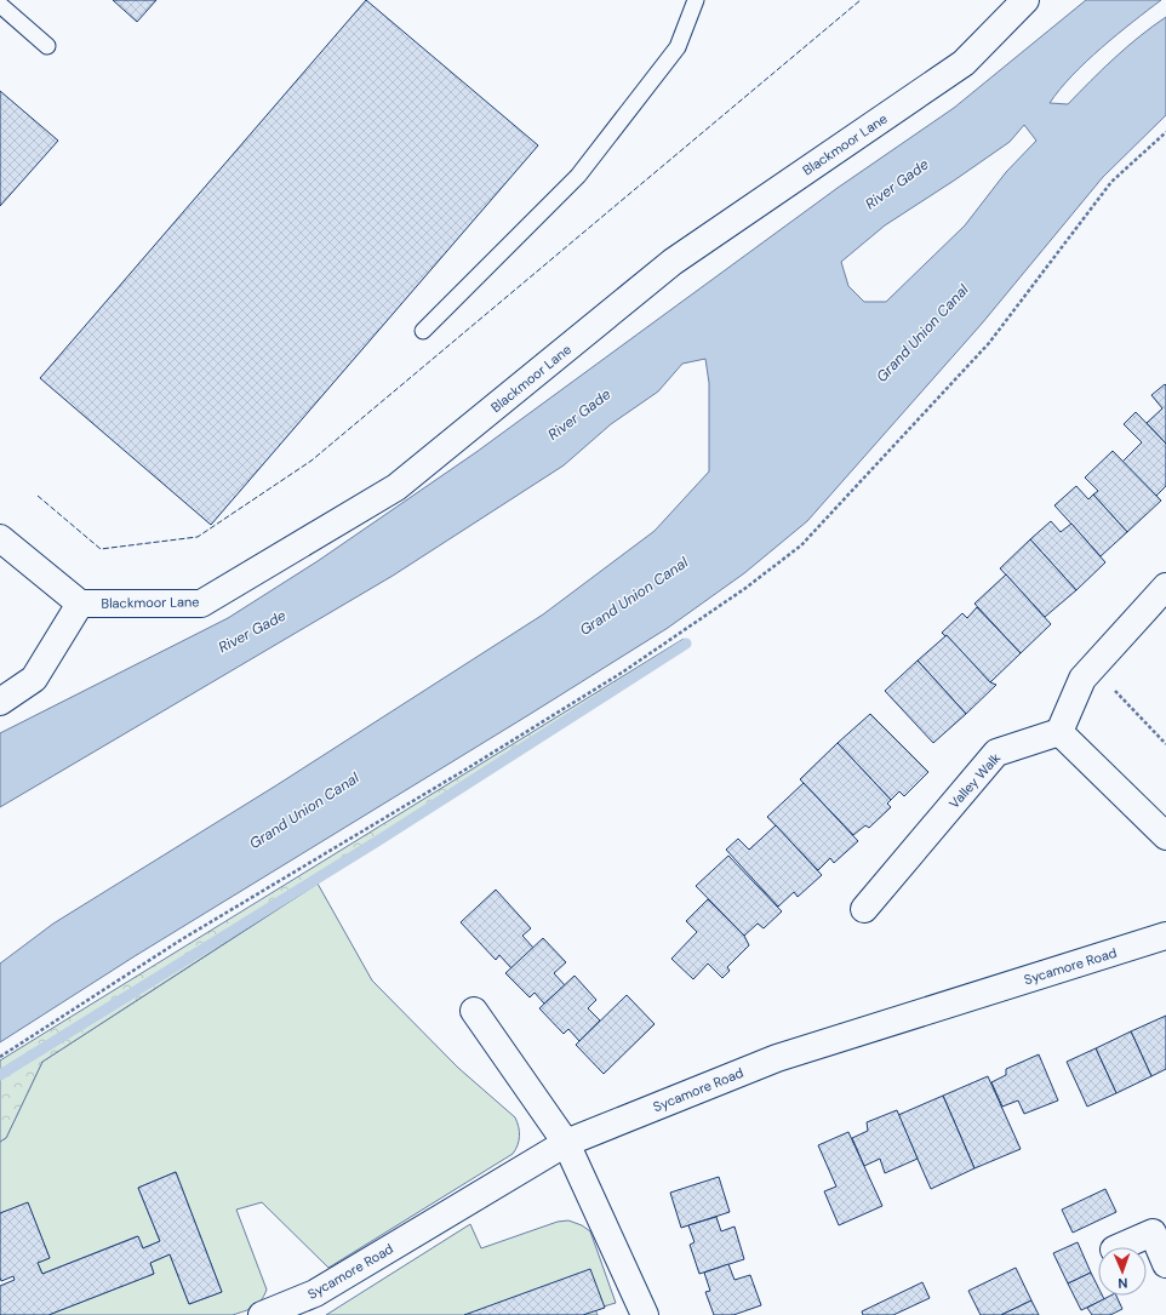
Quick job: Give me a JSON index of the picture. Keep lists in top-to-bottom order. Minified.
{"streets":{"street":["Blackmoor Lane","Valley Walk","Sycamore Road"]},"water":["River Gade","Grand Union Canal"],"north":"bottom"}
